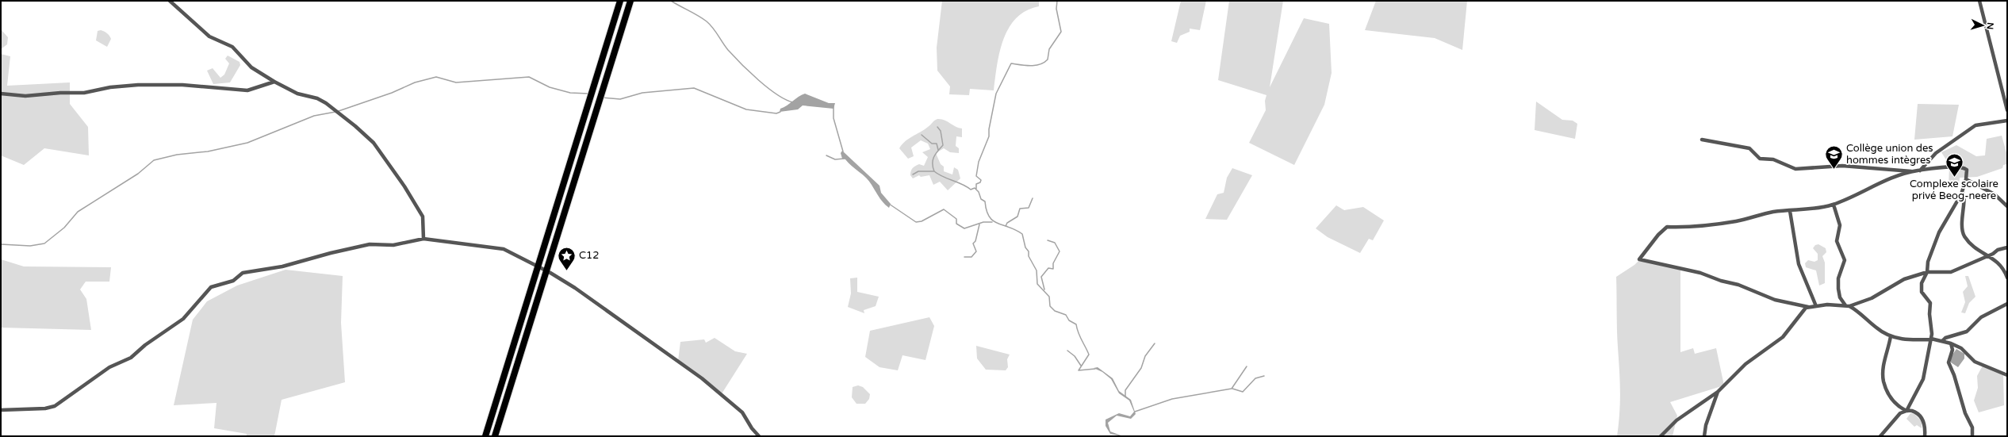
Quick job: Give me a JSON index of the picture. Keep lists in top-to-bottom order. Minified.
{"places":{"school or university":["Collège union des hommes intègres","Complexe scolaire privé Beog-neere"],"place":["C12"]},"north":"right"}
